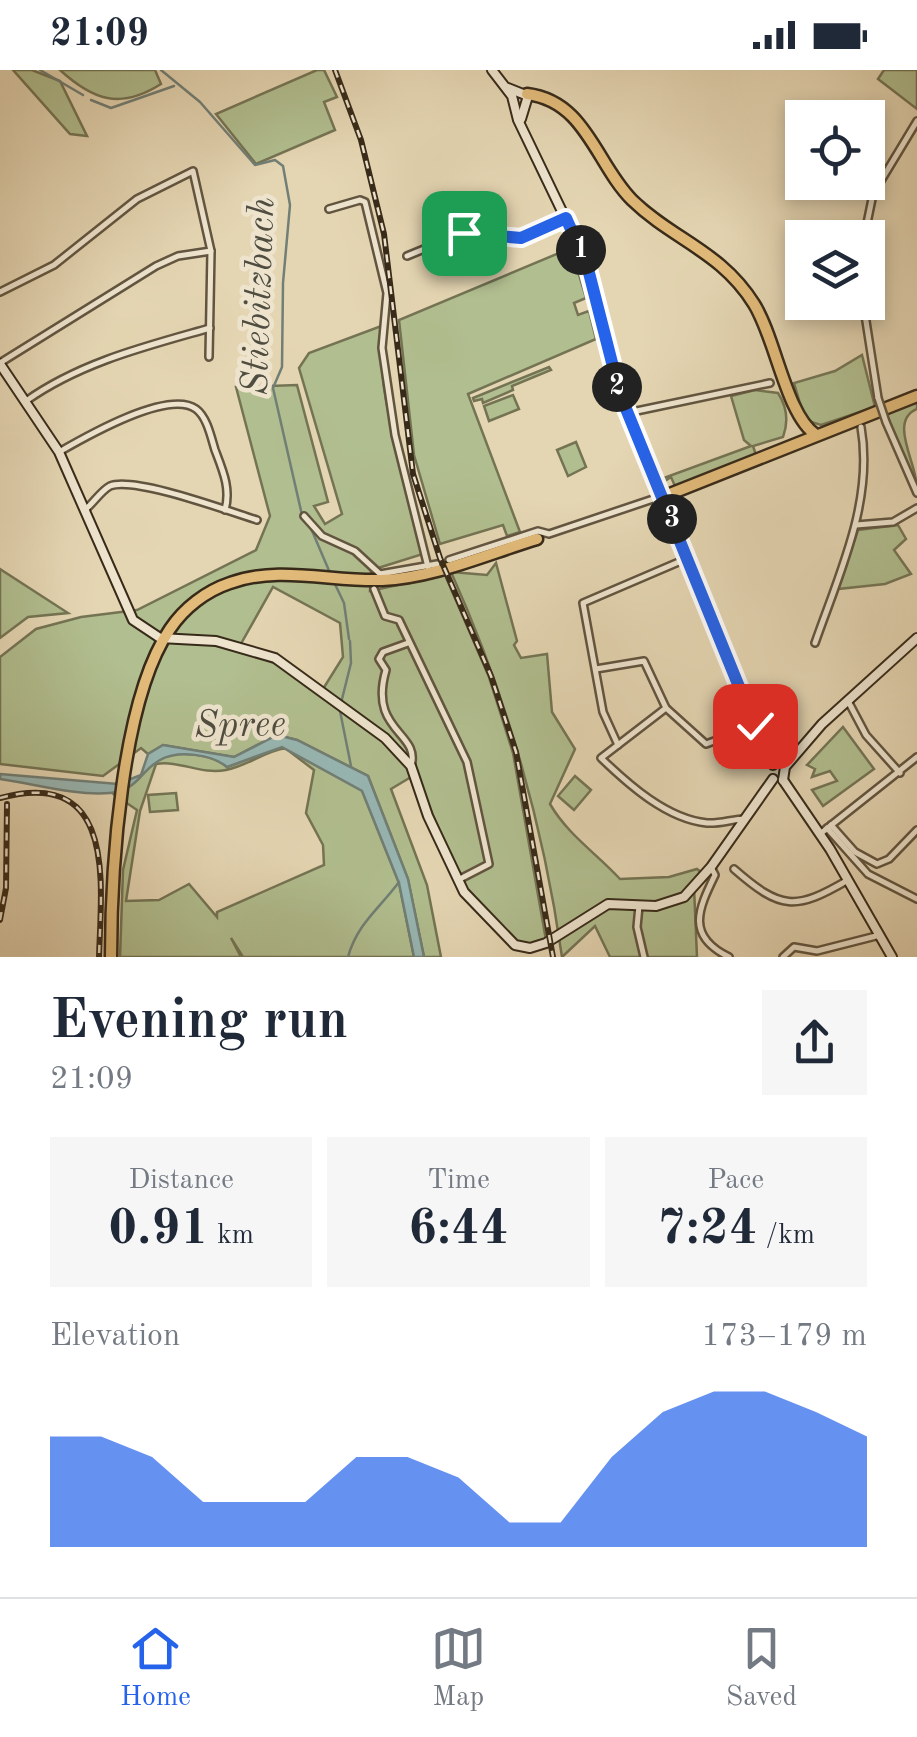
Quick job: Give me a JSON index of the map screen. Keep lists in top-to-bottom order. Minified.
{"water":["Stiebitzbach","Spree"],"page":{"status":"21:09","pins":["1","2","3"],"heading":["Evening run","21:09"],"stats":[["Distance","0.91 km"],["Time","6:44"],["Pace","7:24 /km"]],"chart":["Elevation","173–179 m"],"tabs":["Home","Map","Saved"]}}
